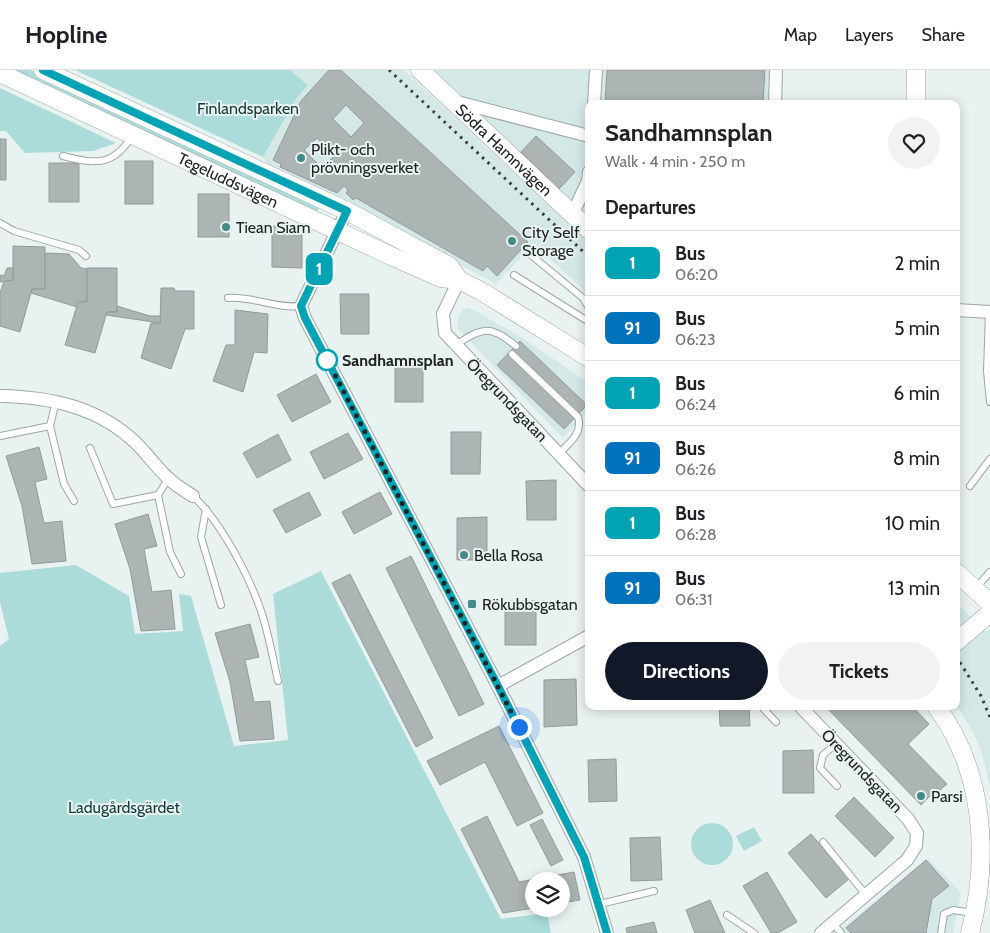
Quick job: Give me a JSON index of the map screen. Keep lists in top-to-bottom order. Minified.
{"streets":{"main road":["Södra Hamnvägen","Tegeluddsvägen"],"street":["Öregrundsgatan"]},"crossings":[["Tegeluddsvägen","Öregrundsgatan"]],"parks":["Finlandsparken","Ladugårdsgärdet"],"places":{"other":["Plikt- och prövningsverket","Tiean Siam","City Self Storage","Sandhamnsplan","Bella Rosa","Parsi"],"transit":["Rökubbsgatan"]},"lines":["bus line 1"],"page":{"header":"Hopline","nav":["Map","Layers","Share"],"on_map":"1","heading":[["Sandhamnsplan","Walk · 4 min · 250 m"],"Departures"],"list":[{"mark":"1","name":"Bus","note":"06:20","value":"2 min"},{"mark":"91","name":"Bus","note":"06:23","value":"5 min"},{"mark":"1","name":"Bus","note":"06:24","value":"6 min"},{"mark":"91","name":"Bus","note":"06:26","value":"8 min"},{"mark":"1","name":"Bus","note":"06:28","value":"10 min"},{"mark":"91","name":"Bus","note":"06:31","value":"13 min"}],"buttons":["Directions","Tickets"]}}
